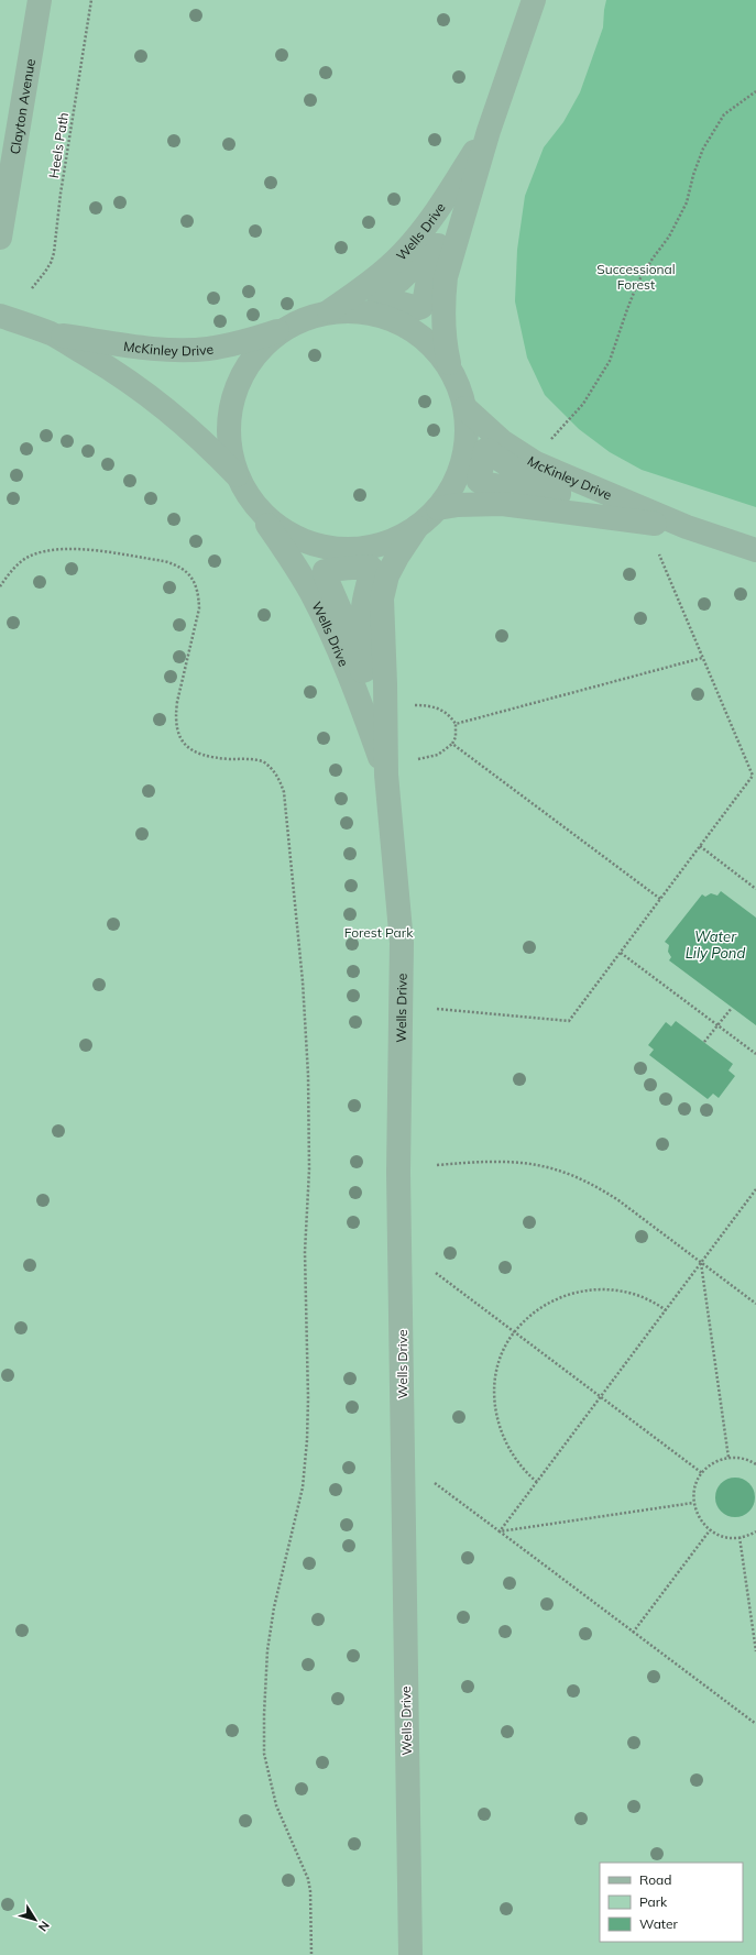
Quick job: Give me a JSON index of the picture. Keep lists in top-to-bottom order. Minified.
{"streets":{"street":["Clayton Avenue","Wells Drive","McKinley Drive"],"path":["Heels Path"]},"water":["Water Lily Pond"],"parks":["Successional Forest","Forest Park"],"legend":["Road","Park","Water"],"north":"bottom right"}
